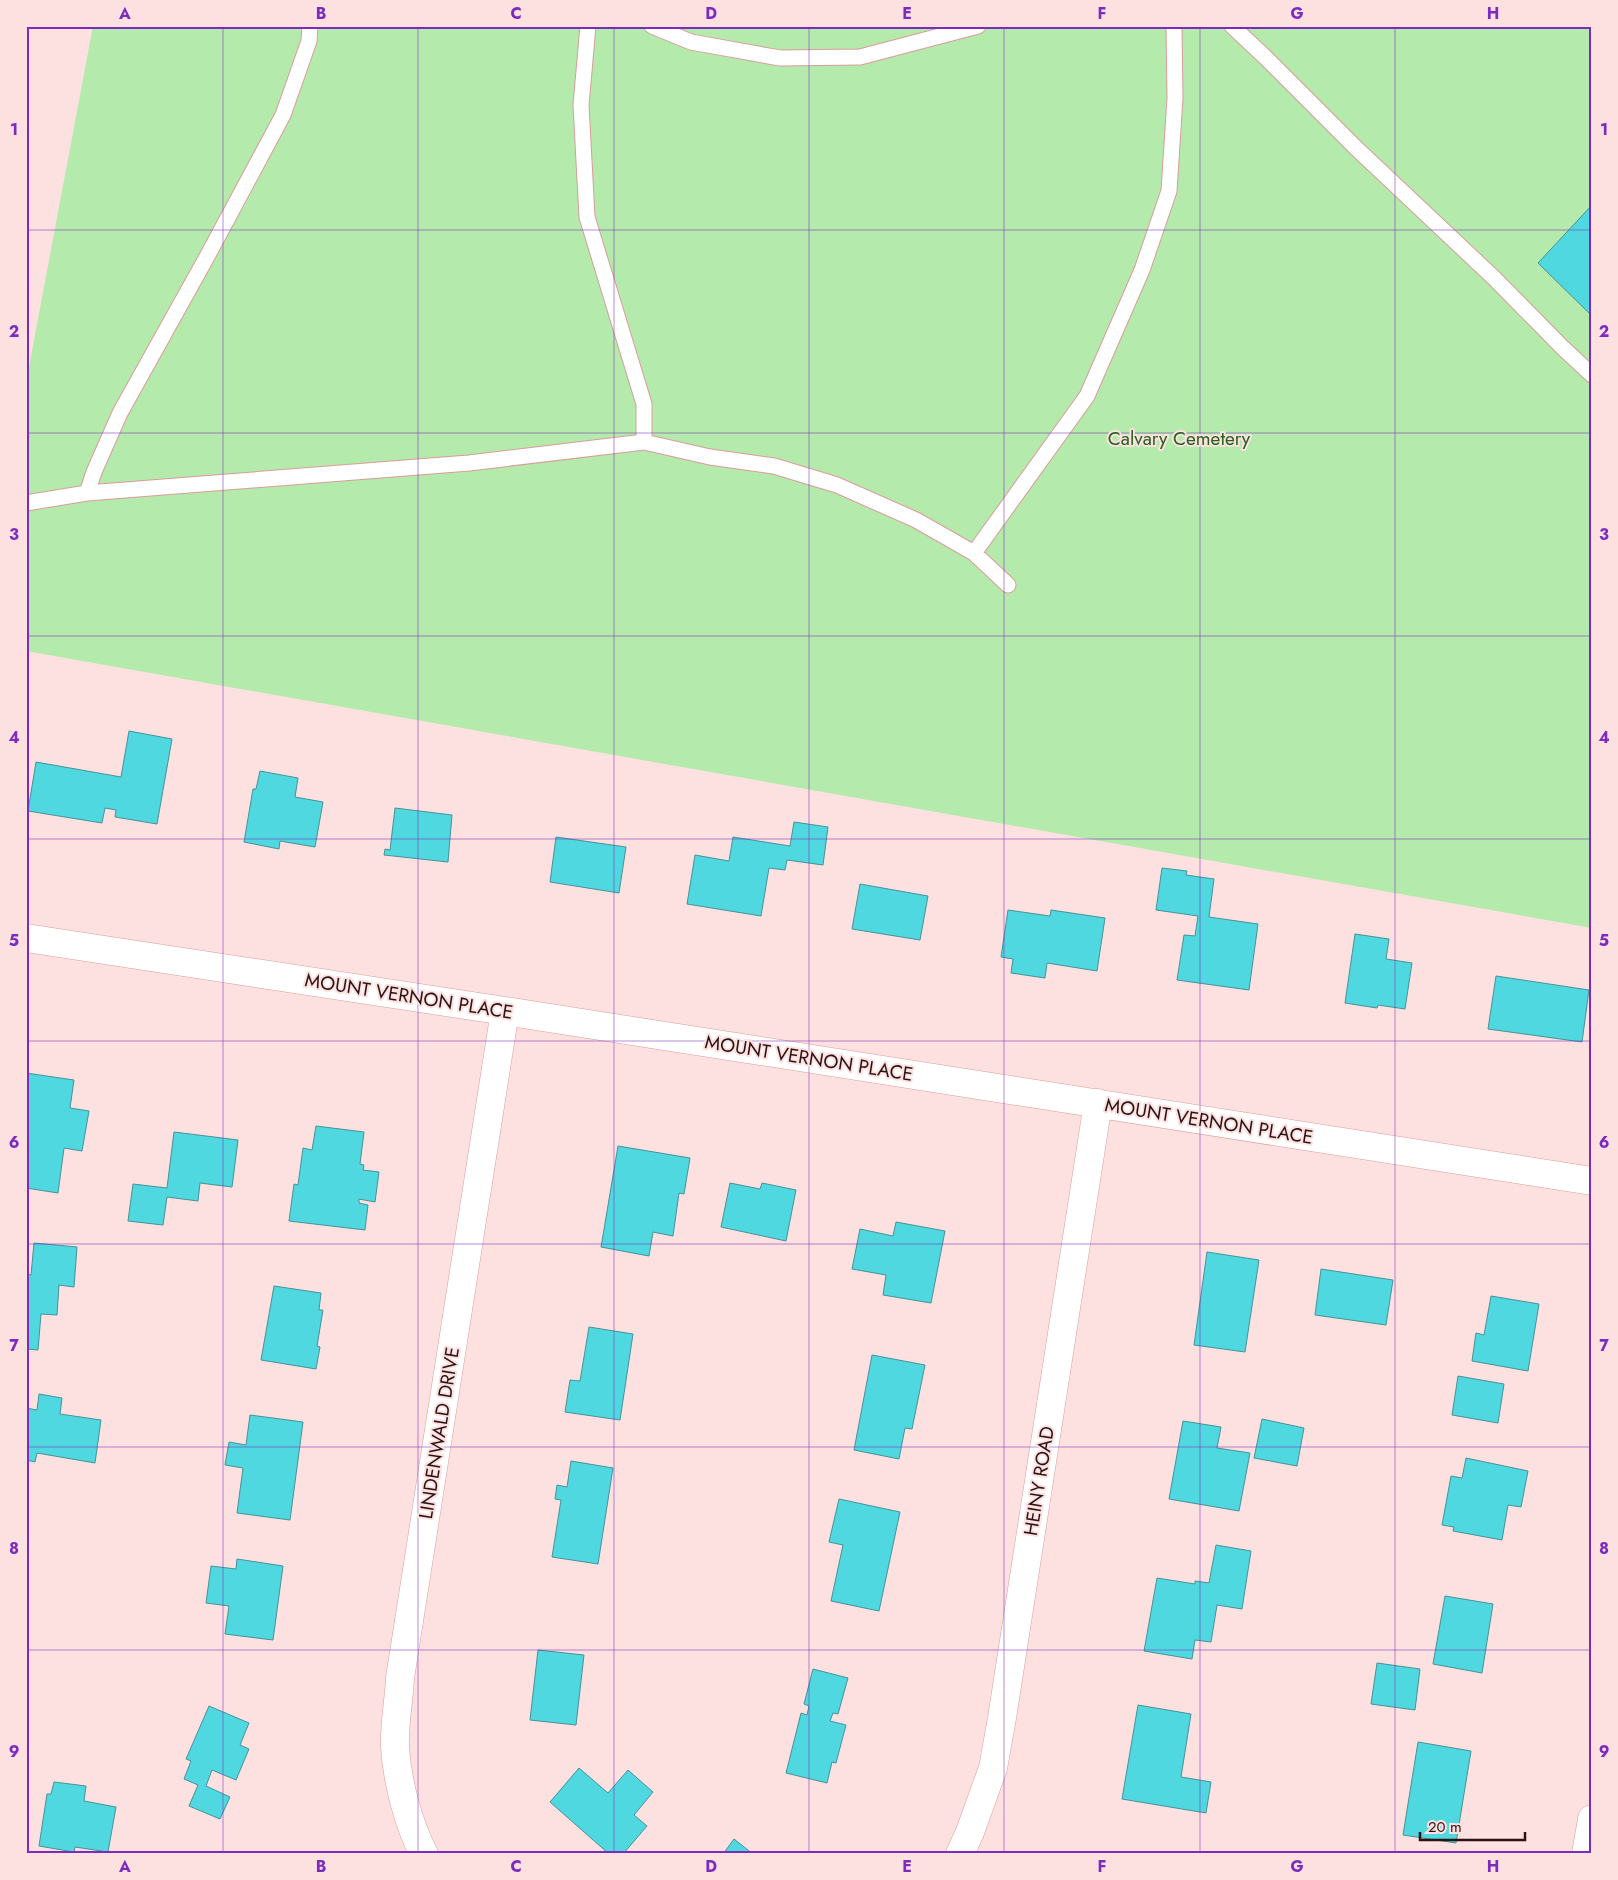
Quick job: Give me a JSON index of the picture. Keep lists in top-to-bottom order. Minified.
{"streets":{"street":["MOUNT VERNON PLACE","LINDENWALD DRIVE","HEINY ROAD"]},"crossings":[["MOUNT VERNON PLACE","LINDENWALD DRIVE"],["MOUNT VERNON PLACE","HEINY ROAD"]],"parks":["Calvary Cemetery"],"scale_bar":"20 m","grid":{"columns":["A","B","C","D","E","F","G","H"],"rows":["1","2","3","4","5","6","7","8","9"]}}
